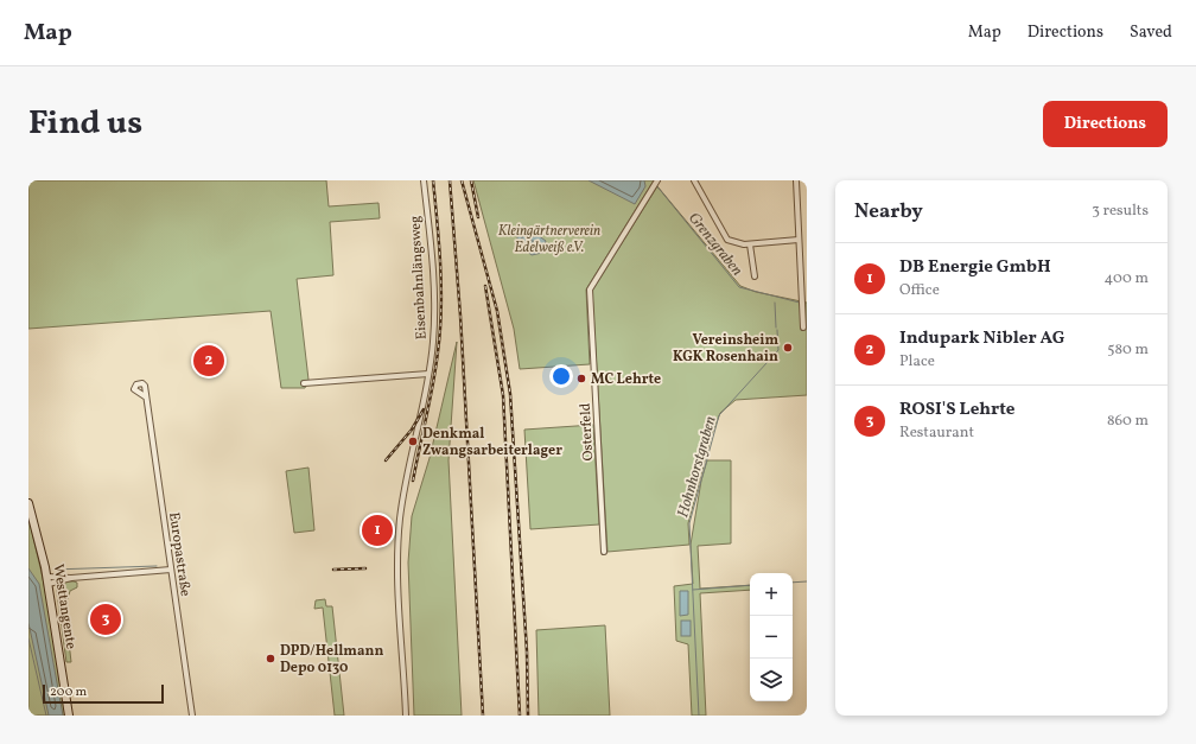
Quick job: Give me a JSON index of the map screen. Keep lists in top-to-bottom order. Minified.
{"streets":{"main road":["Westtangente"],"street":["Eisenbahnlängsweg","Osterfeld","Europastraße"]},"water":["Grenzgraben","Hohnhorstgraben"],"parks":["Kleingärtnerverein Edelweiß e.V."],"places":["Vereinsheim KGK Rosenhain","MC Lehrte","Denkmal Zwangsarbeiterlager","DPD/Hellmann Depo 0130"],"scale_bar":"200 m","page":{"header":"Map","nav":["Map","Directions","Saved"],"title":"Find us","buttons":"Directions","heading":["Nearby","3 results"],"list":[{"mark":"1","name":"DB Energie GmbH","note":"Office","value":"400 m"},{"mark":"2","name":"Indupark Nibler AG","note":"Place","value":"580 m"},{"mark":"3","name":"ROSI'S Lehrte","note":"Restaurant","value":"860 m"}],"pins":["2","1","3"],"map_buttons":["+","−"],"scale":"200 m"}}
